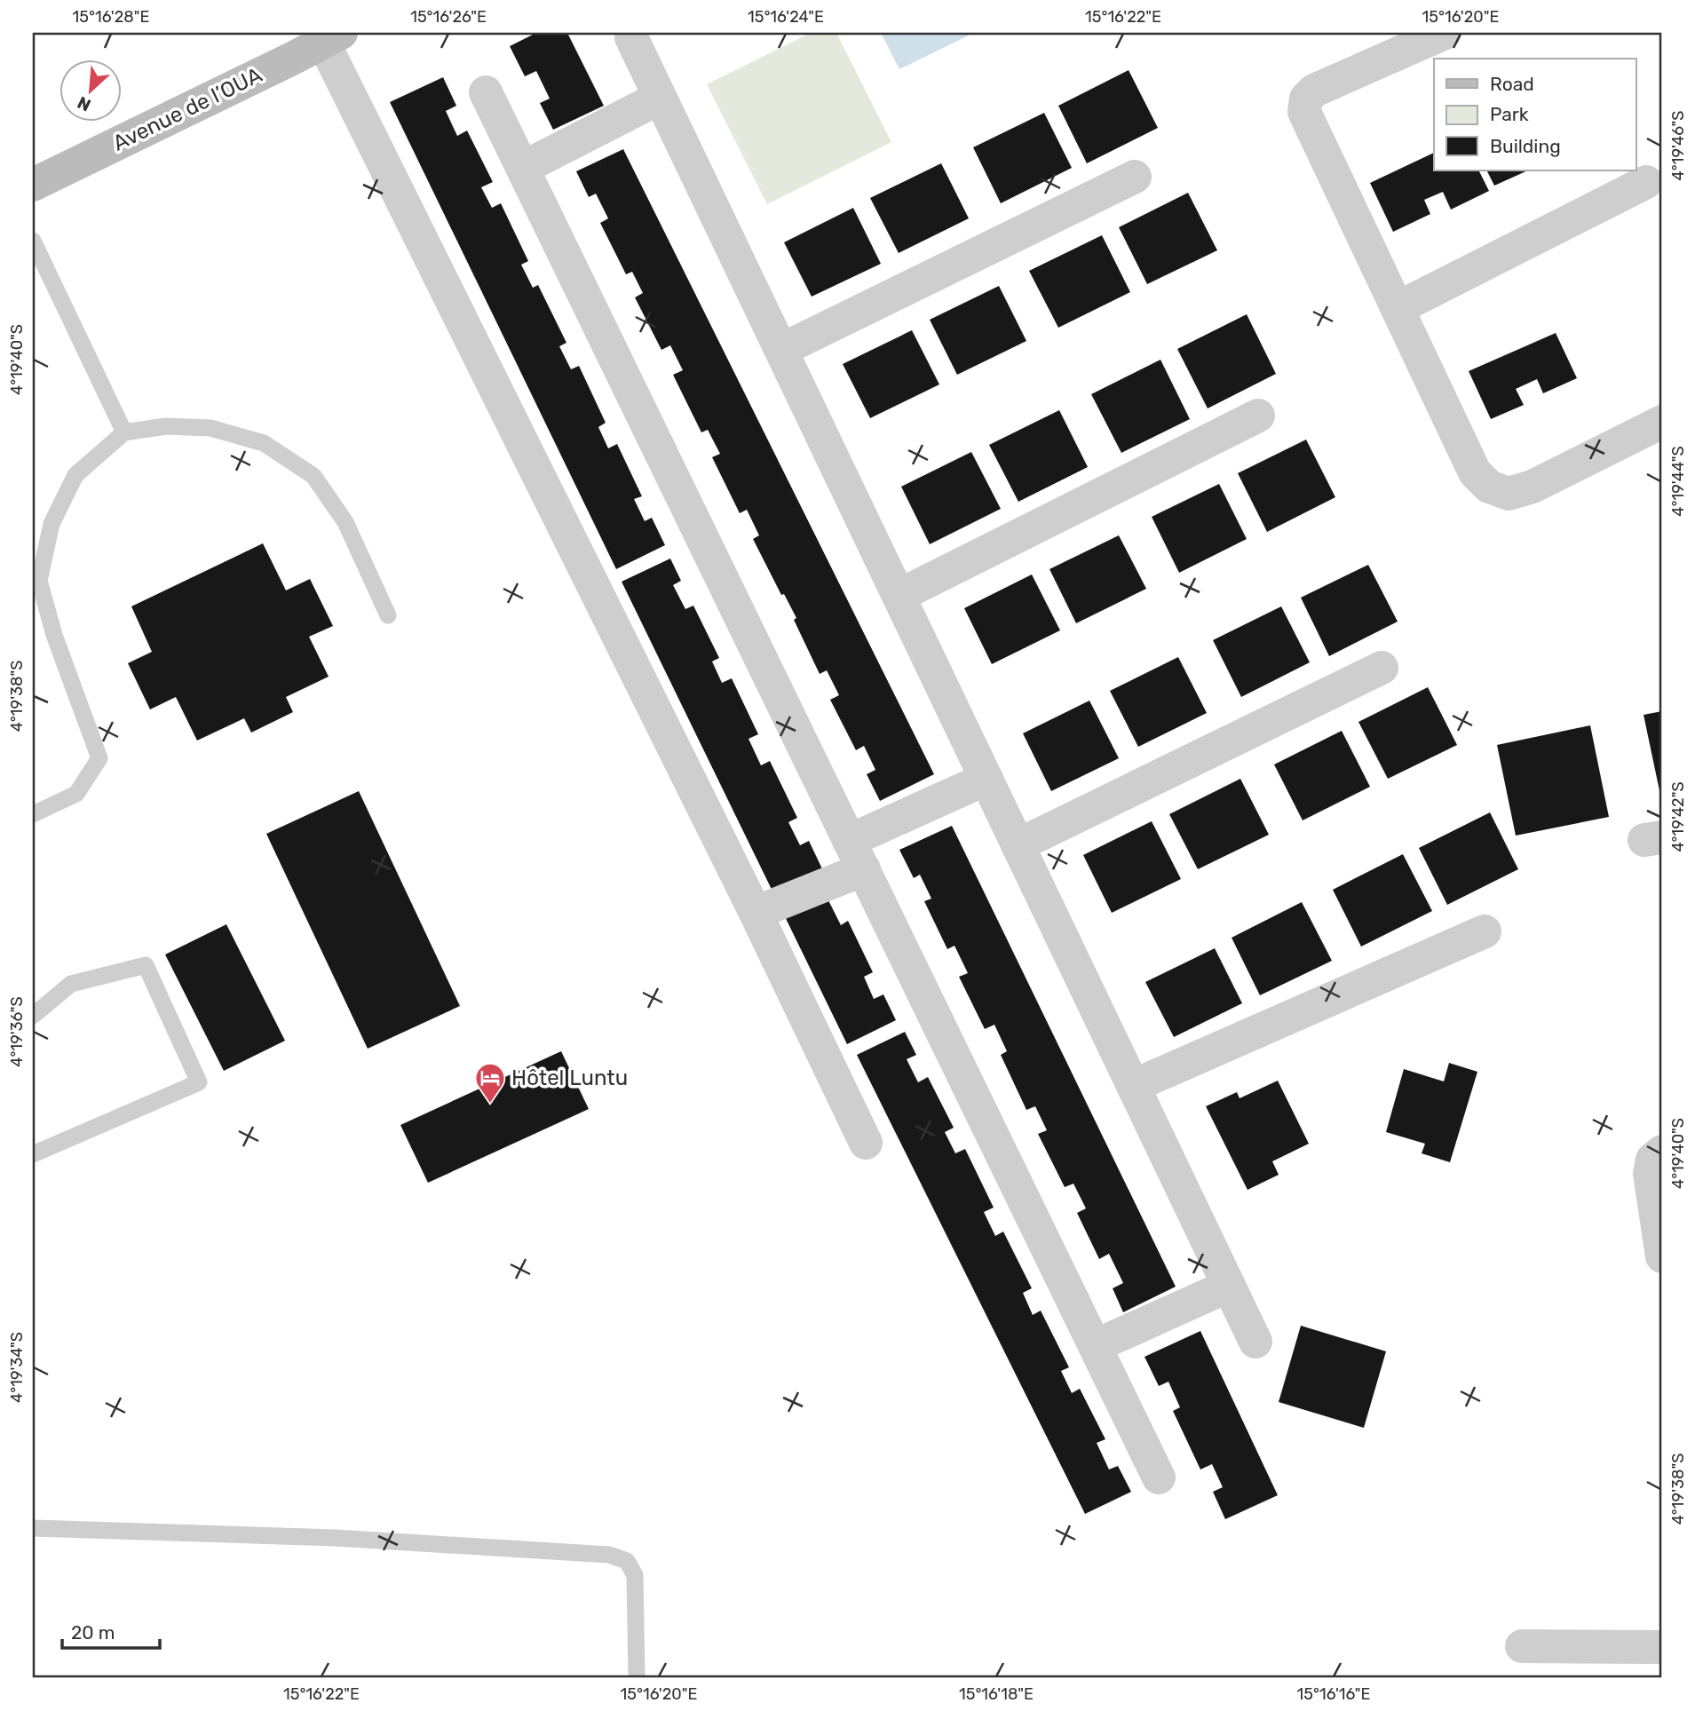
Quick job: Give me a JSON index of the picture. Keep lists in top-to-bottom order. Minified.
{"streets":{"main road":["Avenue de l’OUA"]},"places":{"hotel":["Hôtel Luntu"]},"legend":["Road","Park","Building"],"scale_bar":"20 m","north":"bottom left","coordinates":["15°16'28\"E","15°16'26\"E","15°16'24\"E","15°16'22\"E","15°16'20\"E","4°19'46\"S","4°19'40\"S","4°19'44\"S","4°19'38\"S","4°19'42\"S","4°19'36\"S","4°19'34\"S","15°16'18\"E","15°16'16\"E"]}
